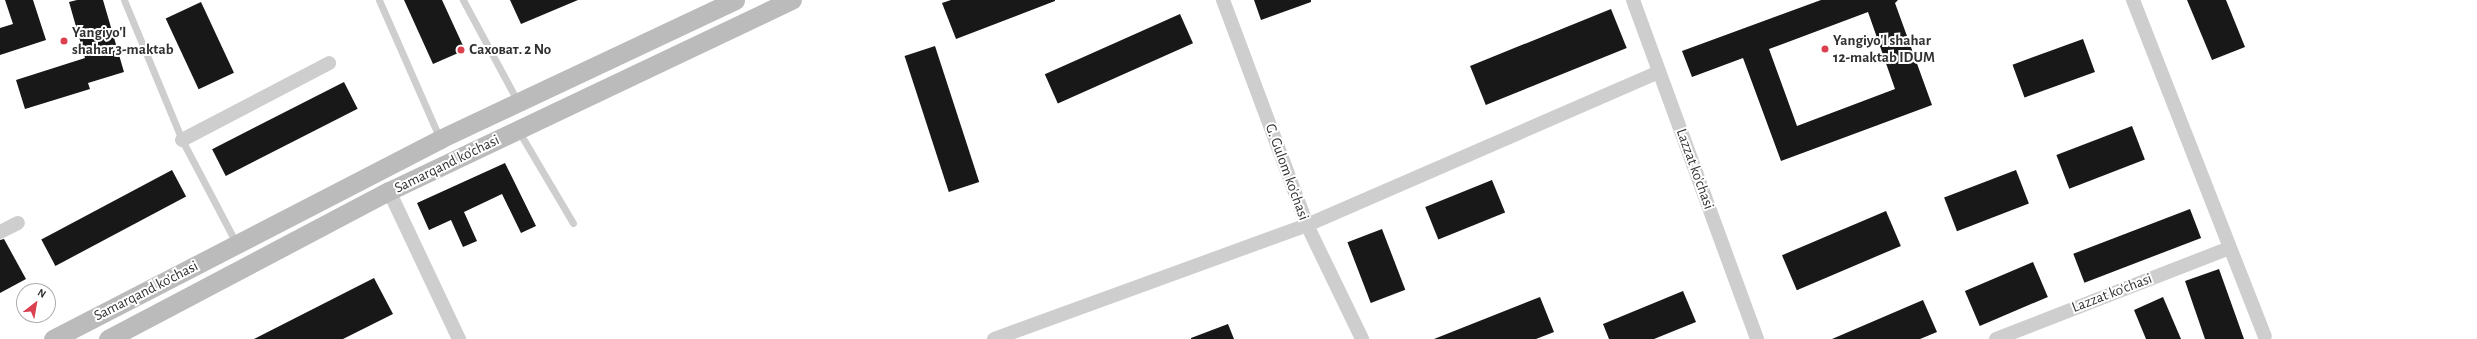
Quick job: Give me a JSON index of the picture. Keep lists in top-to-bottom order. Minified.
{"streets":{"main road":["Samarqand ko'chasi"],"street":["Lazzat ko'chasi","G. Gulom ko'chasi"]},"places":["Yangiyo'l shahar 3-maktab","Yangiyo'l shahar 12-maktab IDUM","Саховат. 2 No"],"north":"top right"}
